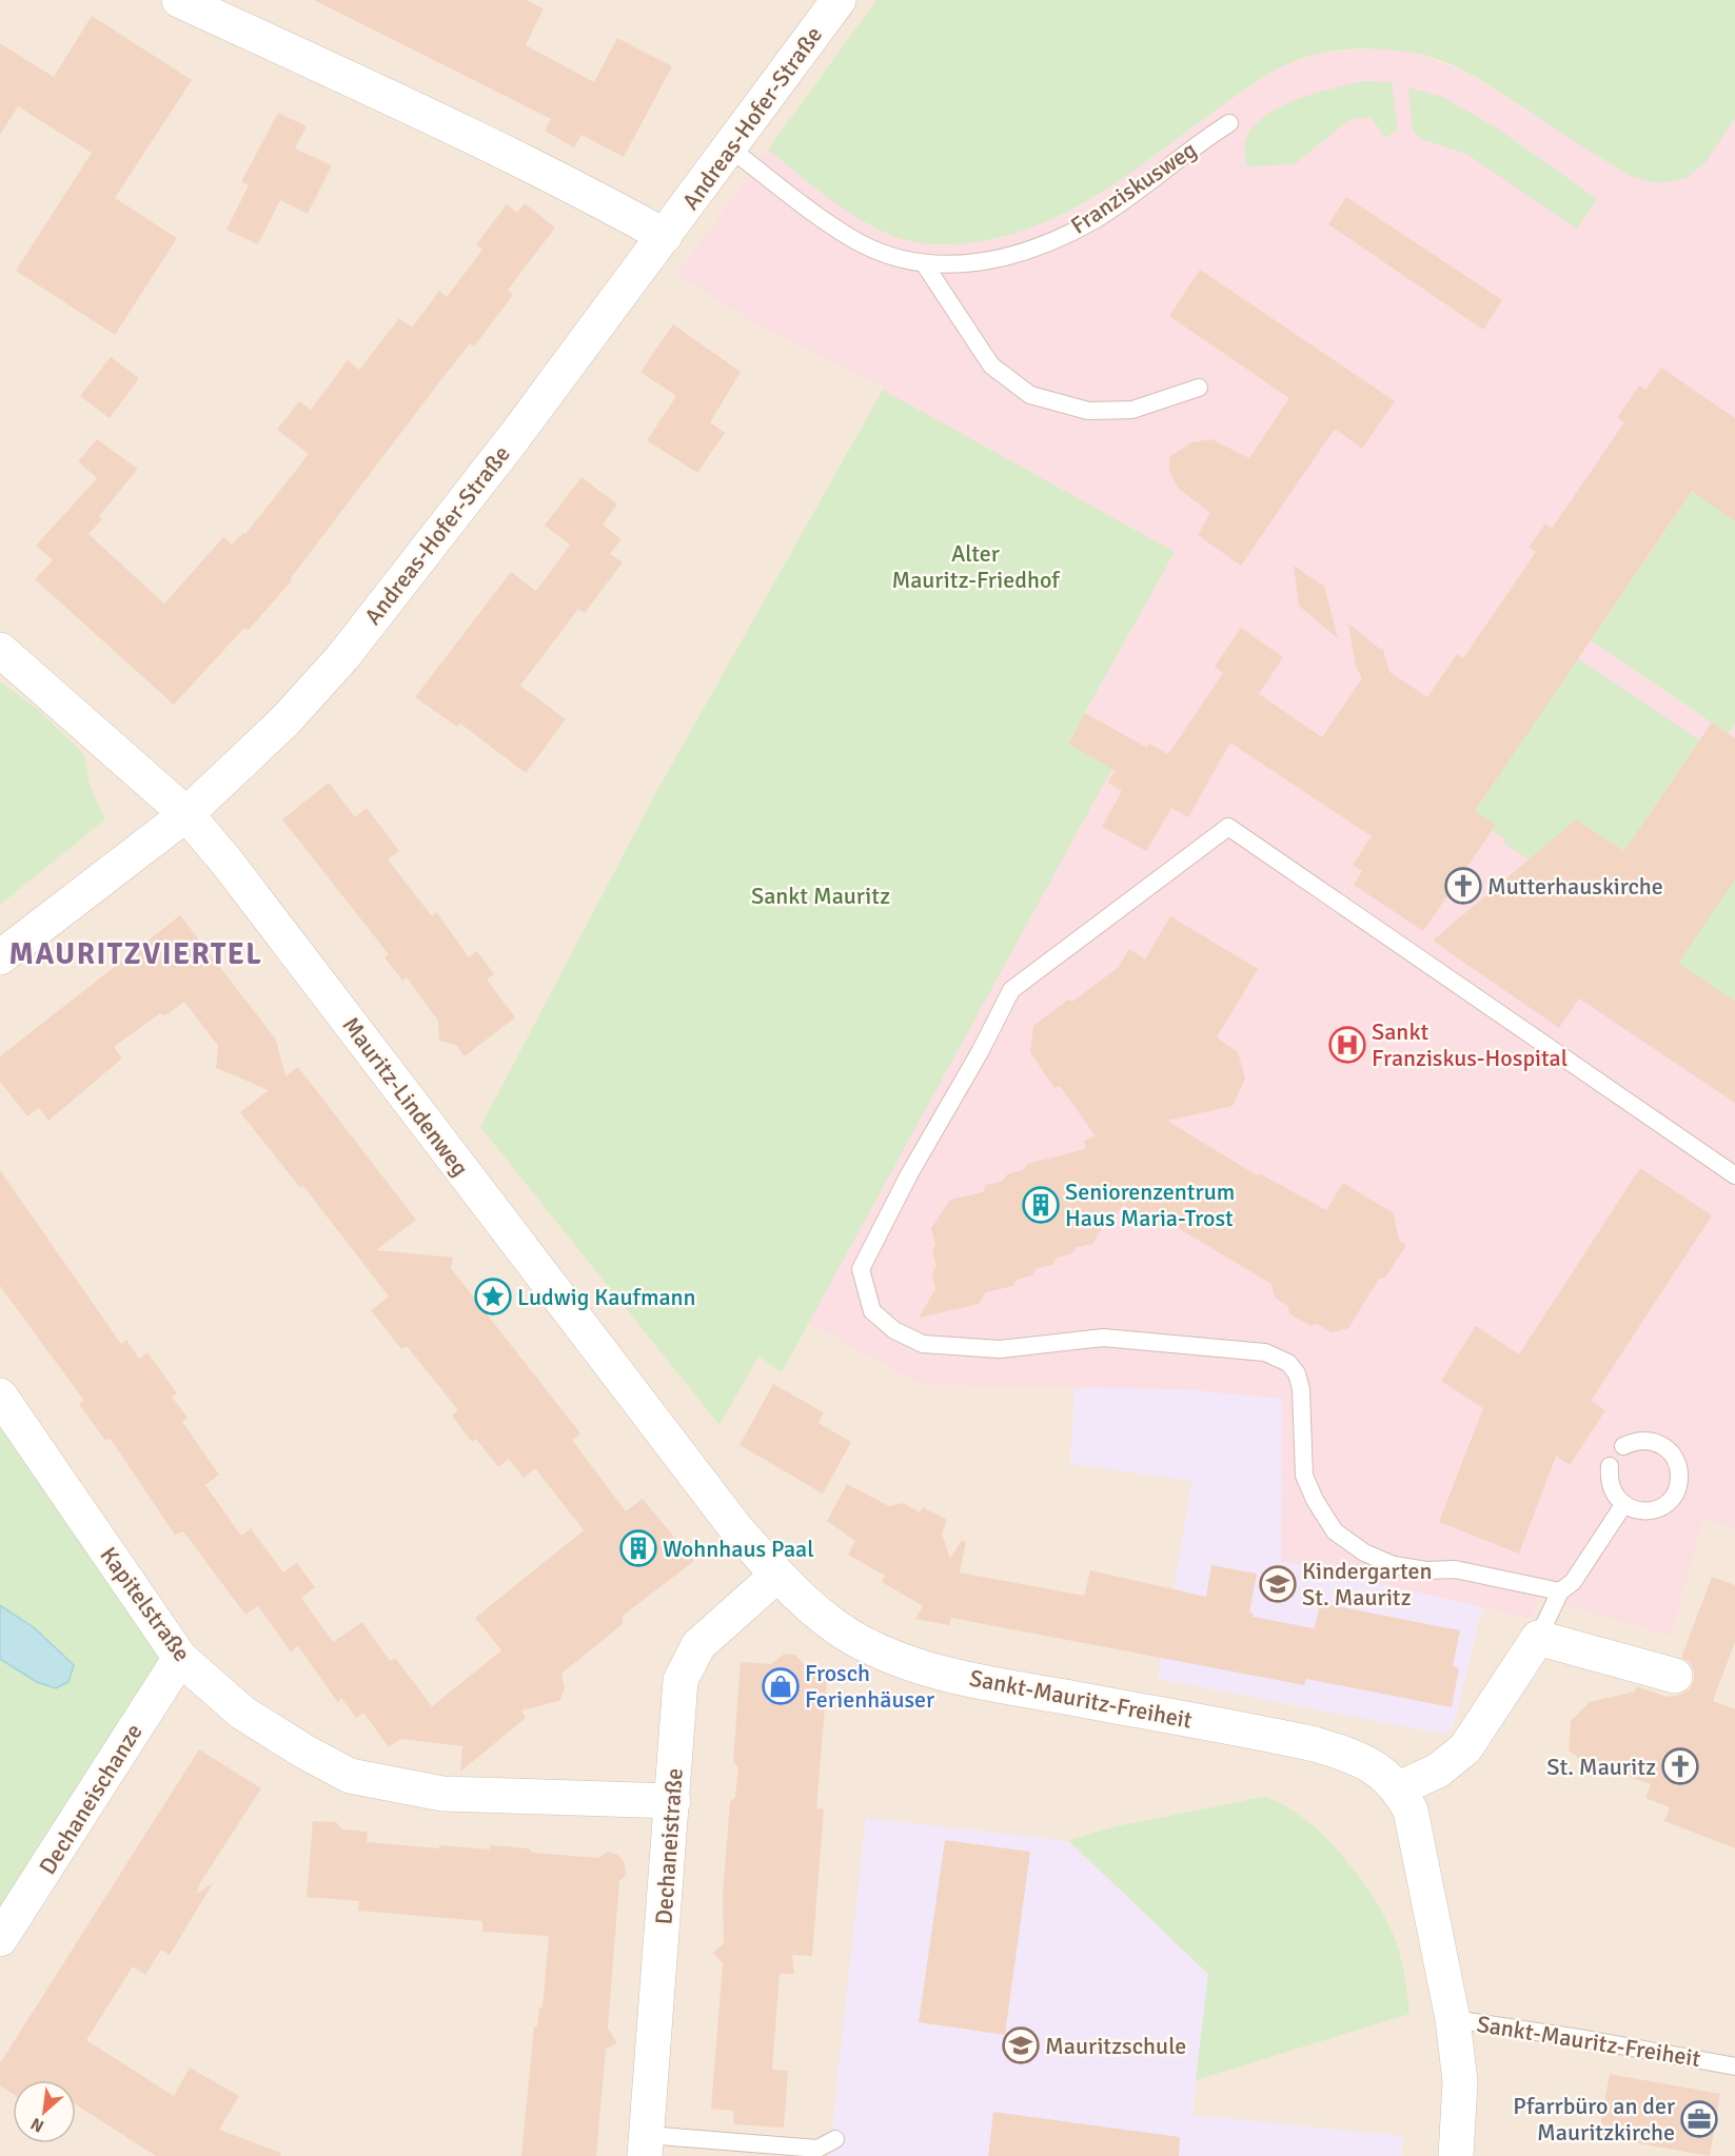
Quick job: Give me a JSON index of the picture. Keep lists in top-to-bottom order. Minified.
{"streets":{"street":["Andreas-Hofer-Straße","Mauritz-Lindenweg","Kapitelstraße","Sankt-Mauritz-Freiheit","Dechaneischanze","Dechaneistraße"],"lane":["Franziskusweg"]},"crossings":[["Andreas-Hofer-Straße","Franziskusweg"],["Andreas-Hofer-Straße","Mauritz-Lindenweg"],["Mauritz-Lindenweg","Sankt-Mauritz-Freiheit"],["Mauritz-Lindenweg","Dechaneistraße"],["Kapitelstraße","Dechaneischanze"],["Kapitelstraße","Dechaneistraße"],["Sankt-Mauritz-Freiheit","Dechaneistraße"]],"districts":["MAURITZVIERTEL"],"parks":["Alter Mauritz-Friedhof","Sankt Mauritz"],"places":{"church":["Mutterhauskirche","St. Mauritz"],"hospital":["Sankt Franziskus-Hospital"],"building":["Seniorenzentrum Haus Maria-Trost","Wohnhaus Paal"],"place":["Ludwig Kaufmann"],"school or university":["Kindergarten St. Mauritz","Mauritzschule"],"shop":["Frosch Ferienhäuser"],"office":["Pfarrbüro an der Mauritzkirche"]},"north":"bottom left"}
